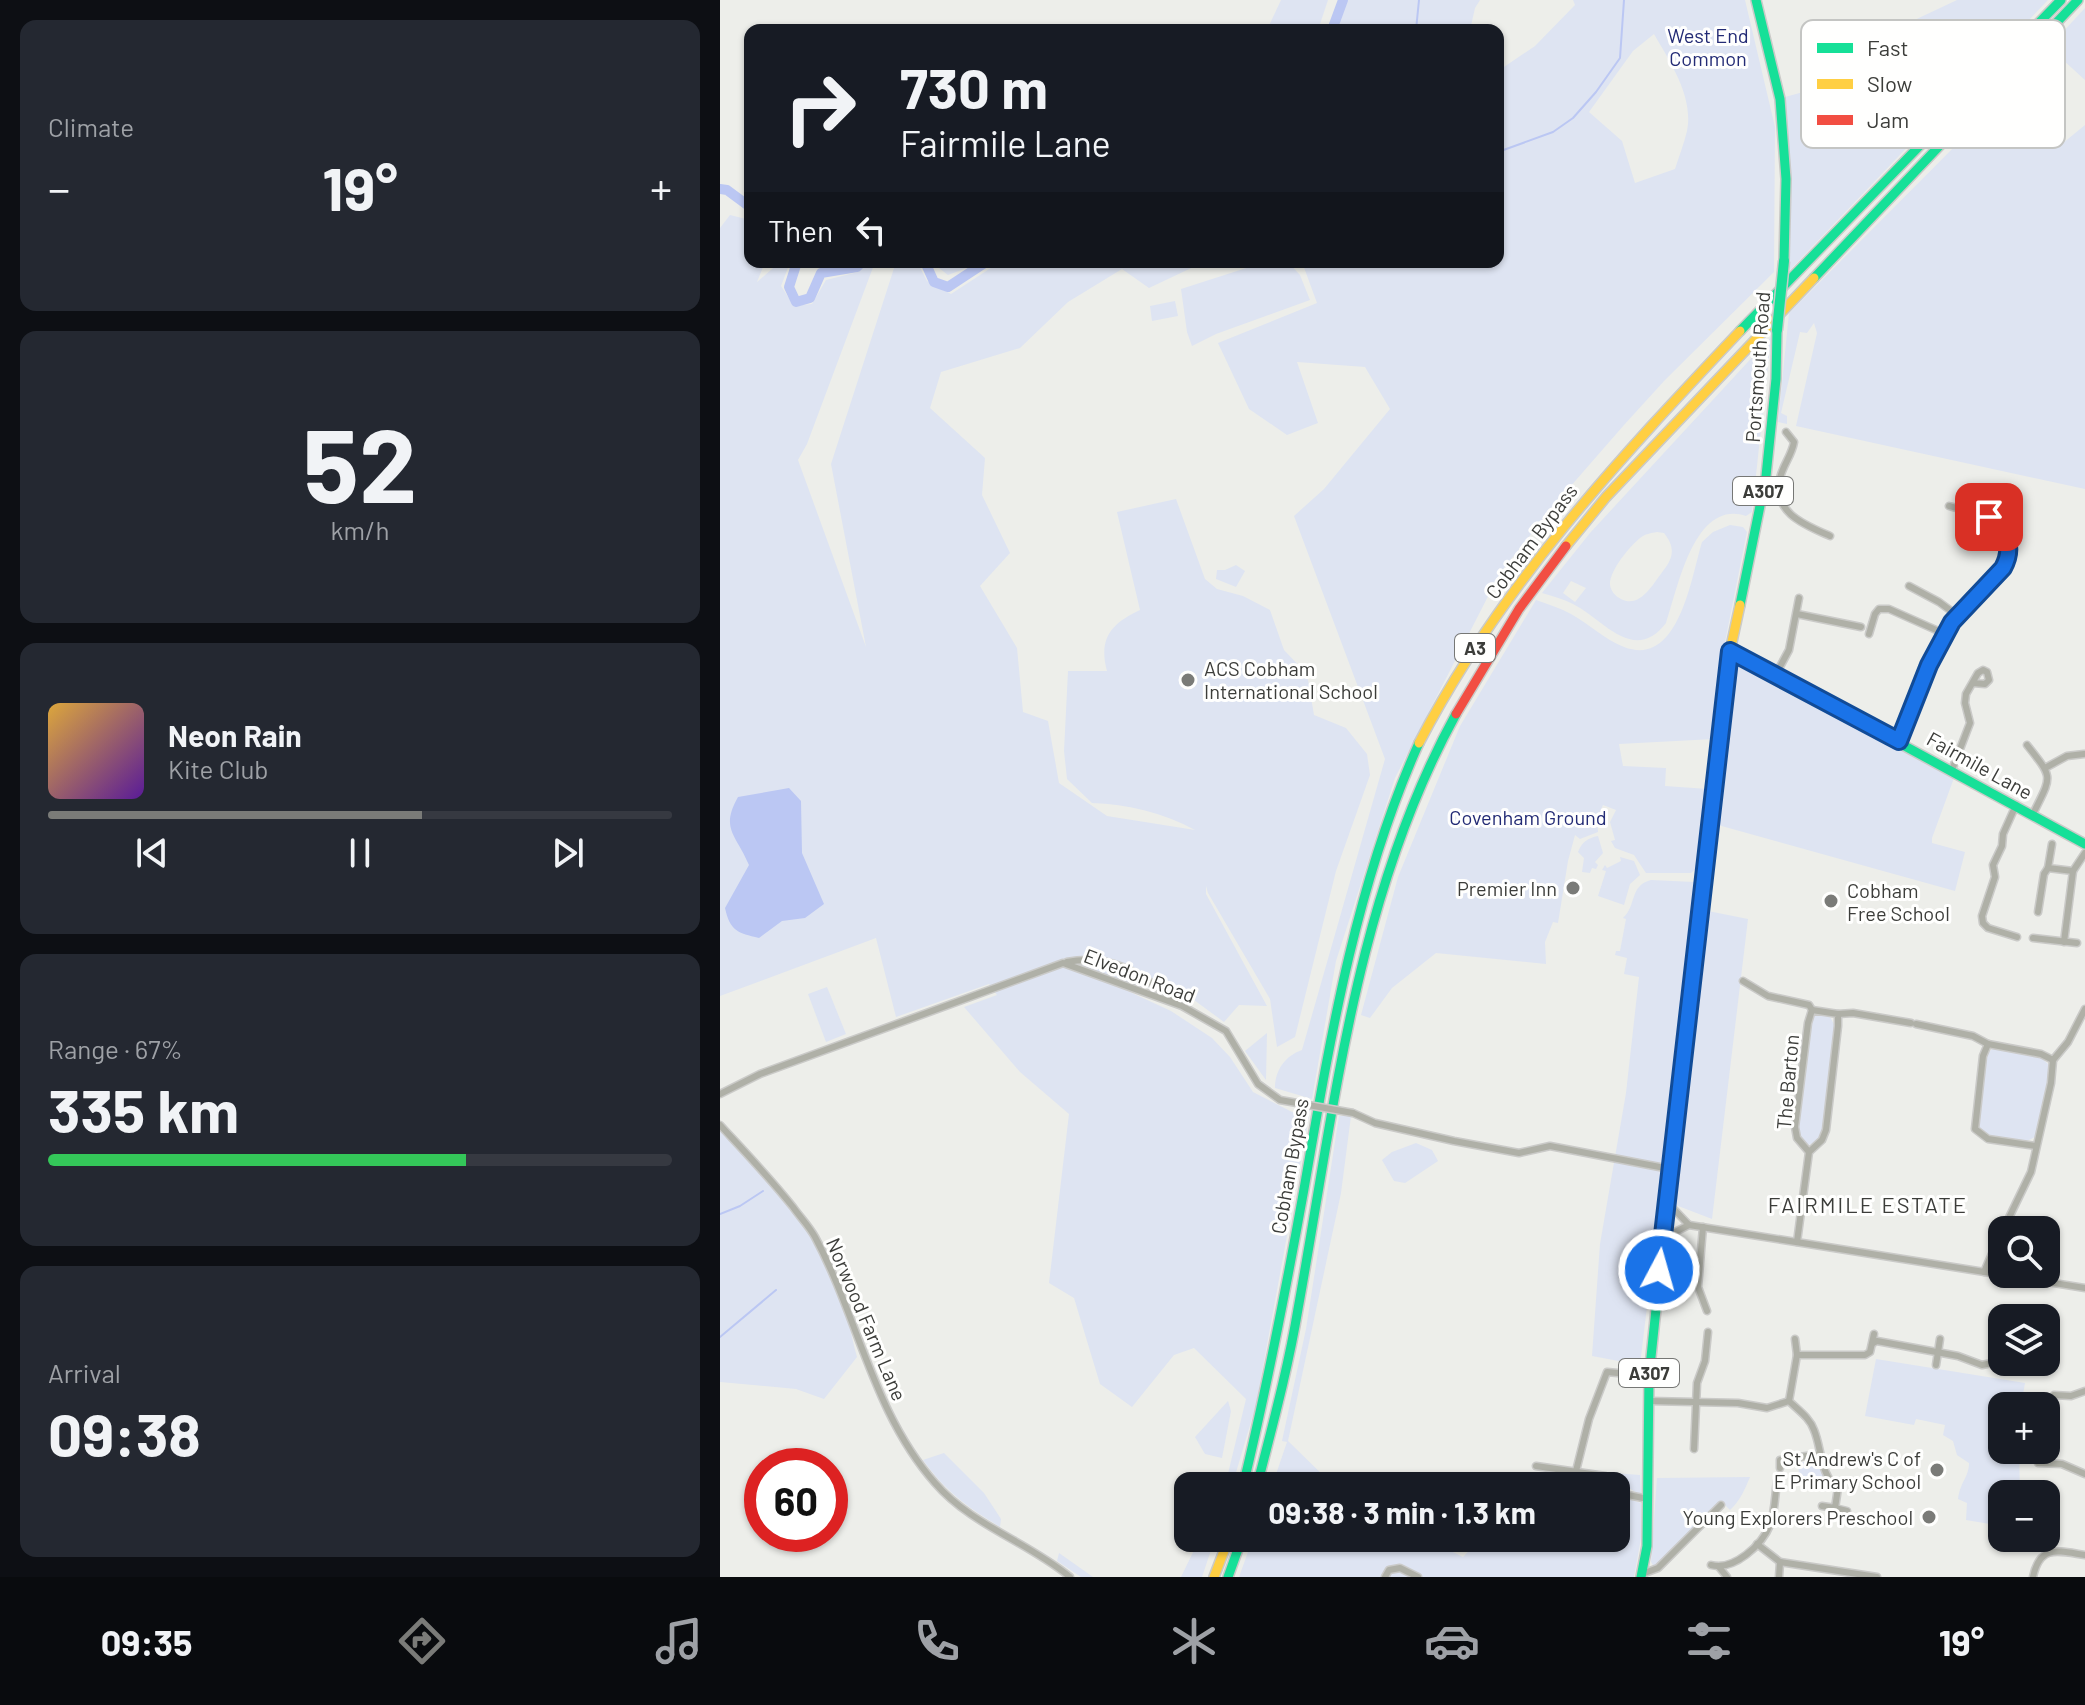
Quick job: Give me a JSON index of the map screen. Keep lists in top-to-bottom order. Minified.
{"streets":{"main road":["Portsmouth Road","A307","Cobham Bypass","A3","Fairmile Lane"],"street":["Elvedon Road","The Barton","Norwood Farm Lane"]},"crossings":[["Portsmouth Road","Fairmile Lane"],["Portsmouth Road","Elvedon Road"]],"districts":["FAIRMILE ESTATE"],"parks":["West End Common","Covenham Ground"],"places":["ACS Cobham International School","Premier Inn","Cobham Free School","St Andrew's C of E Primary School","Young Explorers Preschool"],"legend":["Fast","Slow","Jam"],"page":{"tile":["Climate",["52","km/h"],["Range · 67%","335 km"],["Arrival","09:38"]],"turn":["730 m","Fairmile Lane"],"heat":["−","19°","+"],"then":"Then","song":["Neon Rain","Kite Club"],"map_buttons":["+","−"],"limit":"60","trip":"09:38 · 3 min · 1.3 km","tabs":["09:35","19°"]}}
